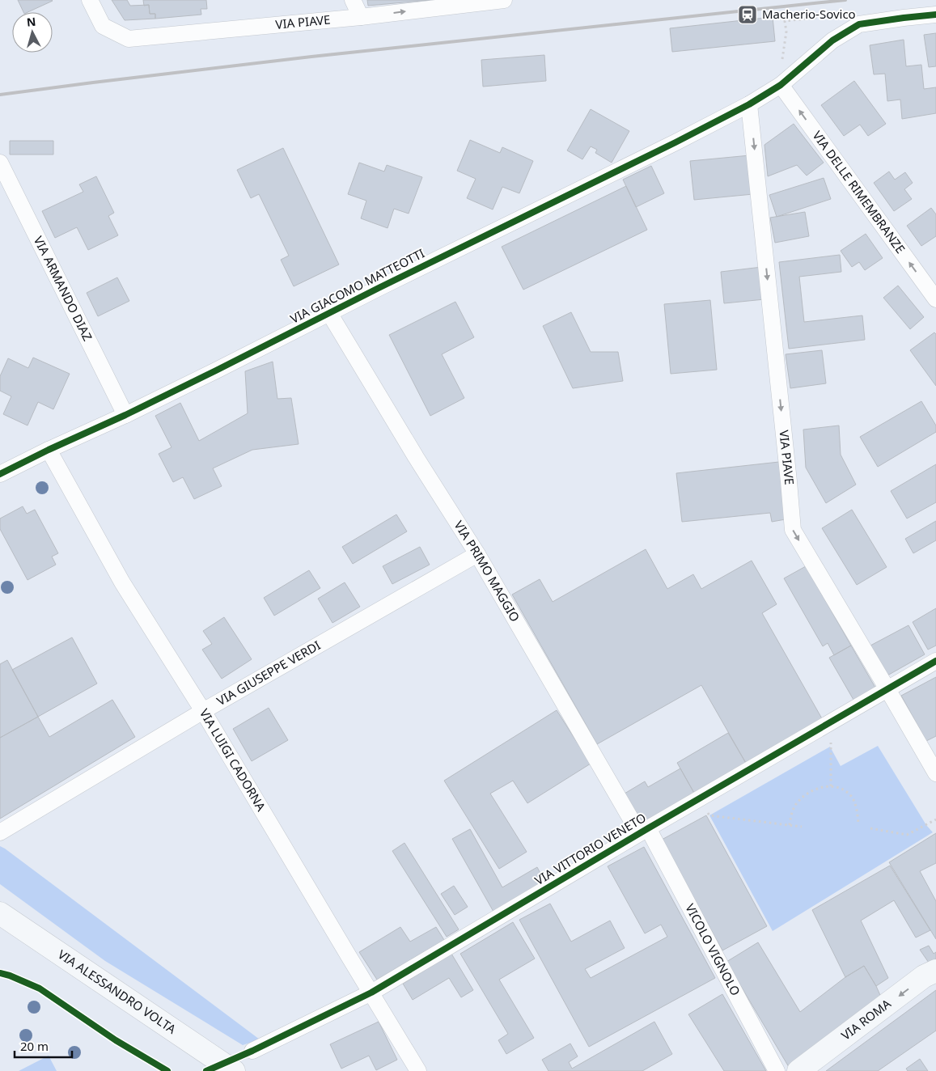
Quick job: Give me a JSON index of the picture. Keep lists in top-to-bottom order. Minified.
{"streets":{"main road":["VIA ALESSANDRO VOLTA","VIA ROMA"],"street":["VIA PIAVE","VIA DELLE RIMEMBRANZE","VIA GIACOMO MATTEOTTI","VIA ARMANDO DIAZ","VIA PRIMO MAGGIO","VIA GIUSEPPE VERDI","VIA LUIGI CADORNA","VIA VITTORIO VENETO","VICOLO VIGNOLO"]},"crossings":[["VIA PIAVE","VIA GIACOMO MATTEOTTI"],["VIA PIAVE","VIA VITTORIO VENETO"],["VIA DELLE RIMEMBRANZE","VIA GIACOMO MATTEOTTI"],["VIA GIACOMO MATTEOTTI","VIA ARMANDO DIAZ"],["VIA GIACOMO MATTEOTTI","VIA PRIMO MAGGIO"],["VIA GIACOMO MATTEOTTI","VIA LUIGI CADORNA"],["VIA PRIMO MAGGIO","VIA GIUSEPPE VERDI"],["VIA PRIMO MAGGIO","VIA VITTORIO VENETO"],["VIA PRIMO MAGGIO","VICOLO VIGNOLO"],["VIA GIUSEPPE VERDI","VIA LUIGI CADORNA"],["VIA LUIGI CADORNA","VIA VITTORIO VENETO"],["VIA VITTORIO VENETO","VICOLO VIGNOLO"]],"one_way":["VIA PIAVE","VIA DELLE RIMEMBRANZE","VIA ROMA"],"places":{"station":["Macherio-Sovico"]},"scale_bar":"20 m","north":"top"}
